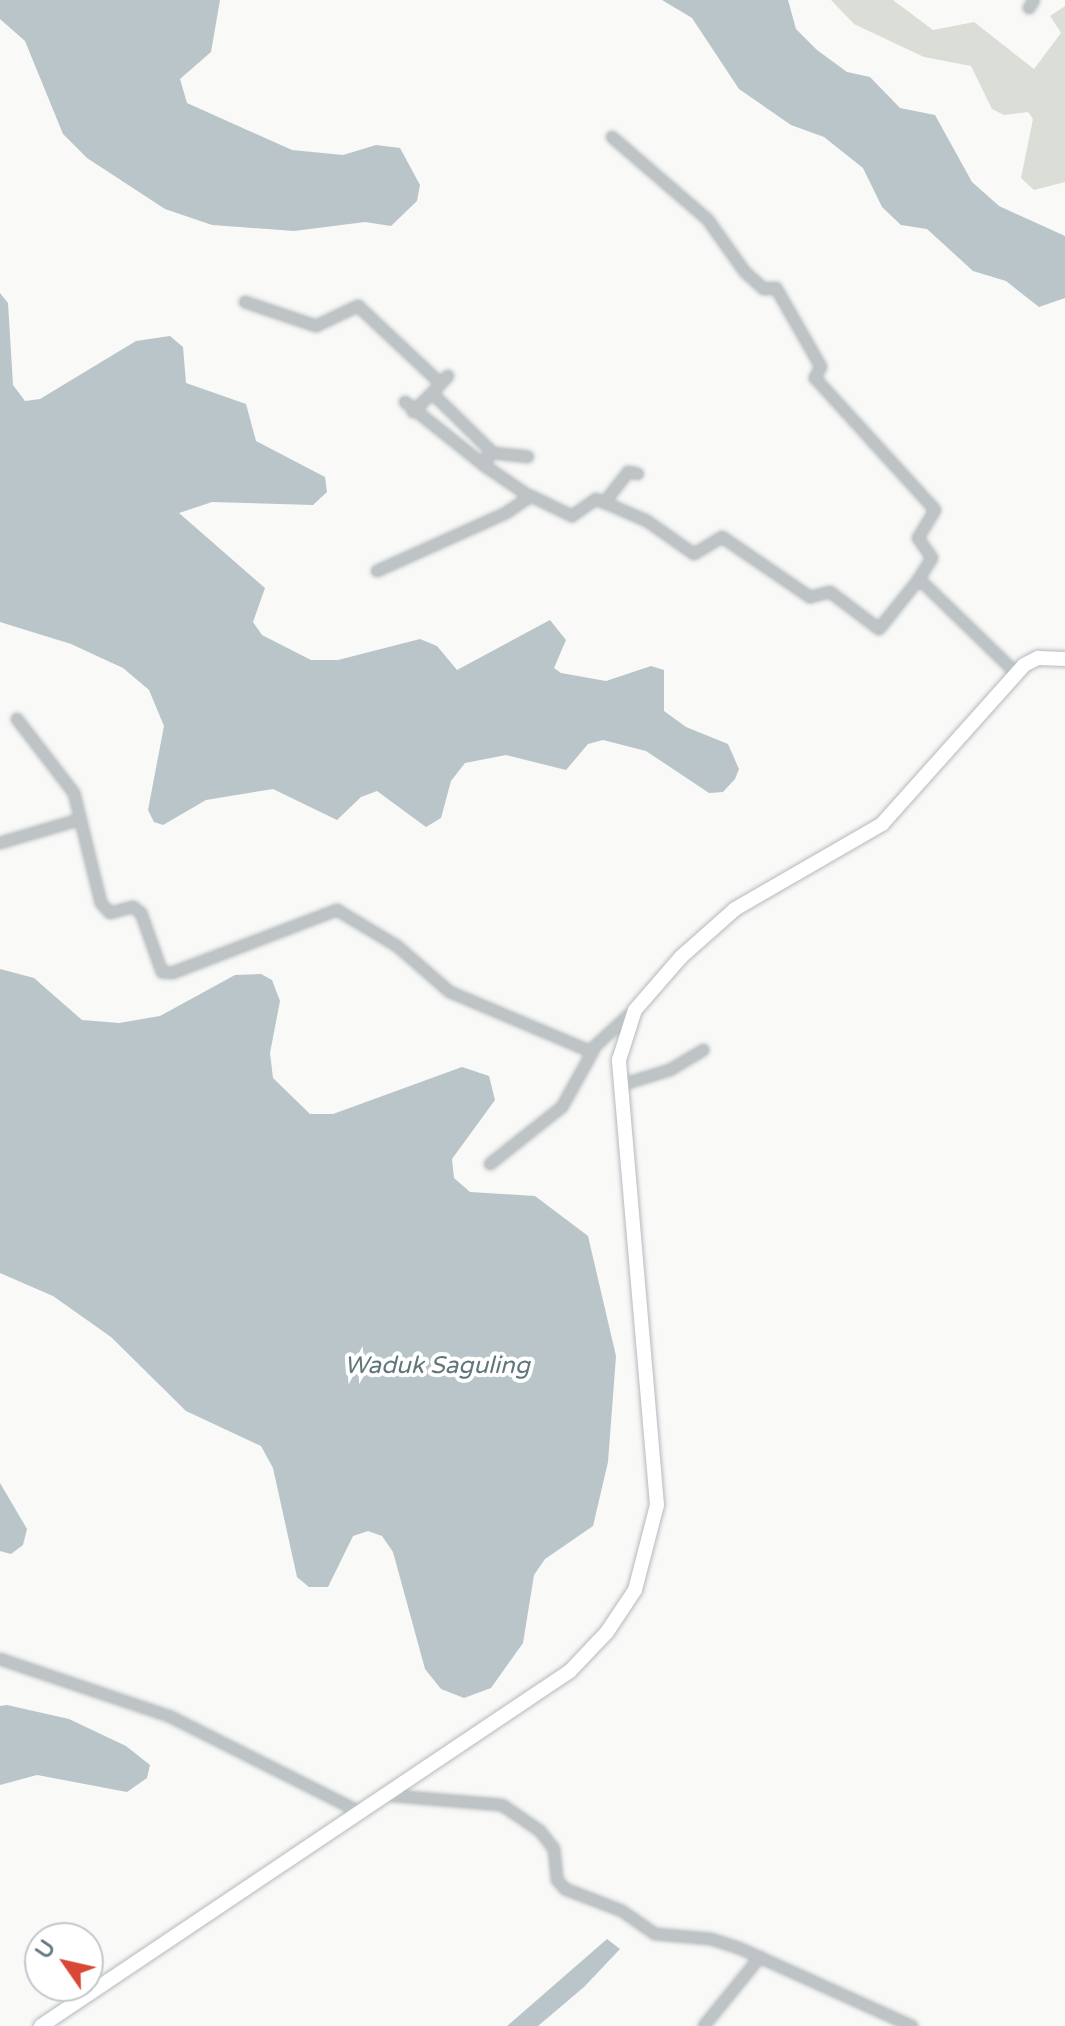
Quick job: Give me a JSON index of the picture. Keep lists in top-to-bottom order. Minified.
{"water":["Waduk Saguling"],"north":"top left"}
